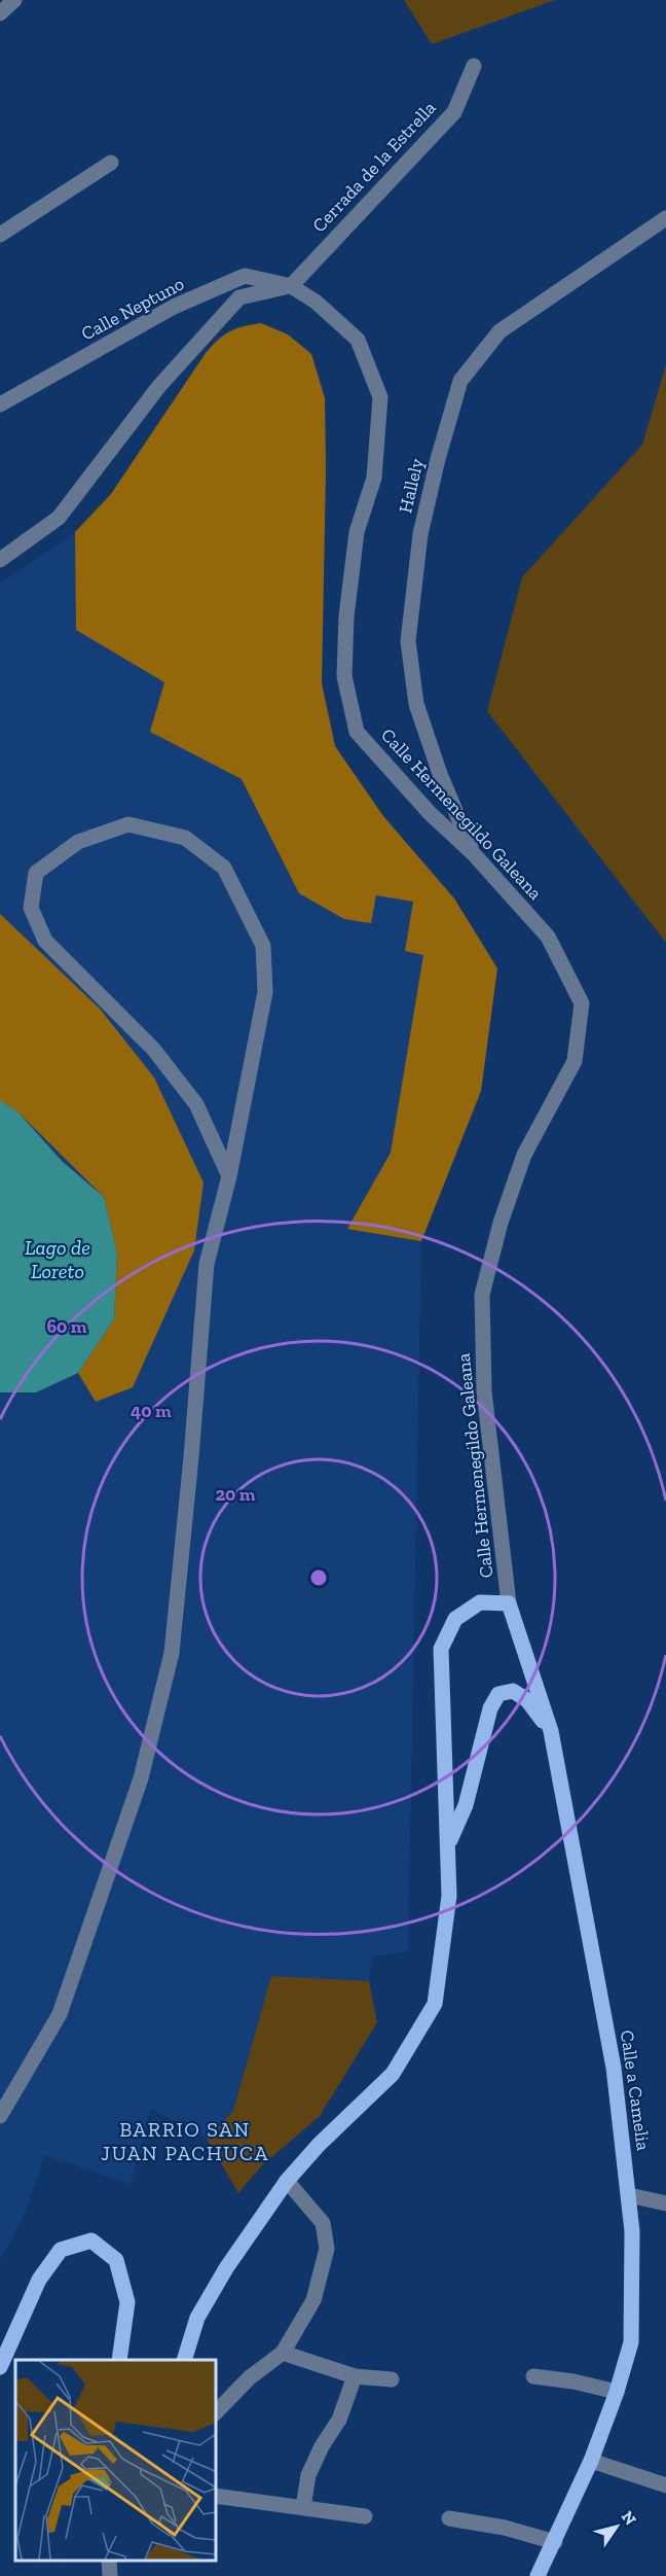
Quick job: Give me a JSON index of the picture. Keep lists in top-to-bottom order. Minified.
{"streets":{"main road":["Calle a Camelia"],"street":["Cerrada de la Estrella","Calle Neptuno","Hallely","Calle Hermenegildo Galeana"]},"crossings":[["Cerrada de la Estrella","Calle Neptuno"],["Cerrada de la Estrella","Calle Hermenegildo Galeana"],["Calle Neptuno","Calle Hermenegildo Galeana"],["Hallely","Calle Hermenegildo Galeana"],["Calle Hermenegildo Galeana","Calle a Camelia"]],"districts":["BARRIO SAN JUAN PACHUCA"],"water":["Lago de Loreto"],"north":"top right","rings":["60 m","40 m","20 m"]}
